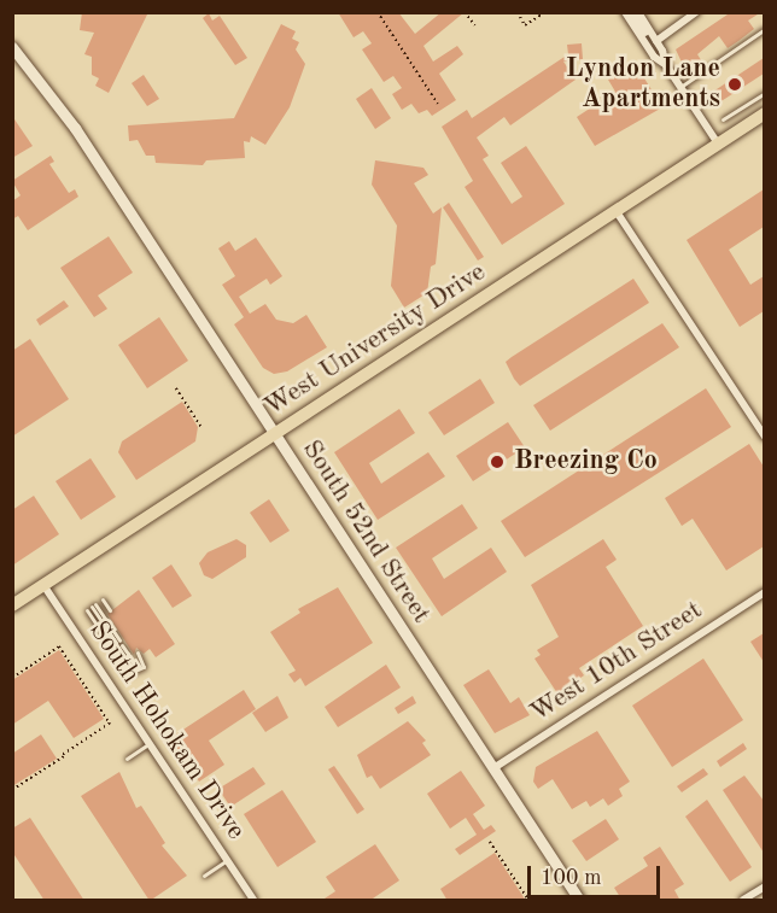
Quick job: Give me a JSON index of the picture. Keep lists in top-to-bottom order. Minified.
{"streets":{"main road":["West University Drive","South 52nd Street"],"street":["West 10th Street","South Hohokam Drive"]},"crossings":[["West University Drive","South 52nd Street"],["West University Drive","South Hohokam Drive"],["South 52nd Street","West 10th Street"]],"places":["Lyndon Lane Apartments","Breezing Co"],"scale_bar":"100 m"}
